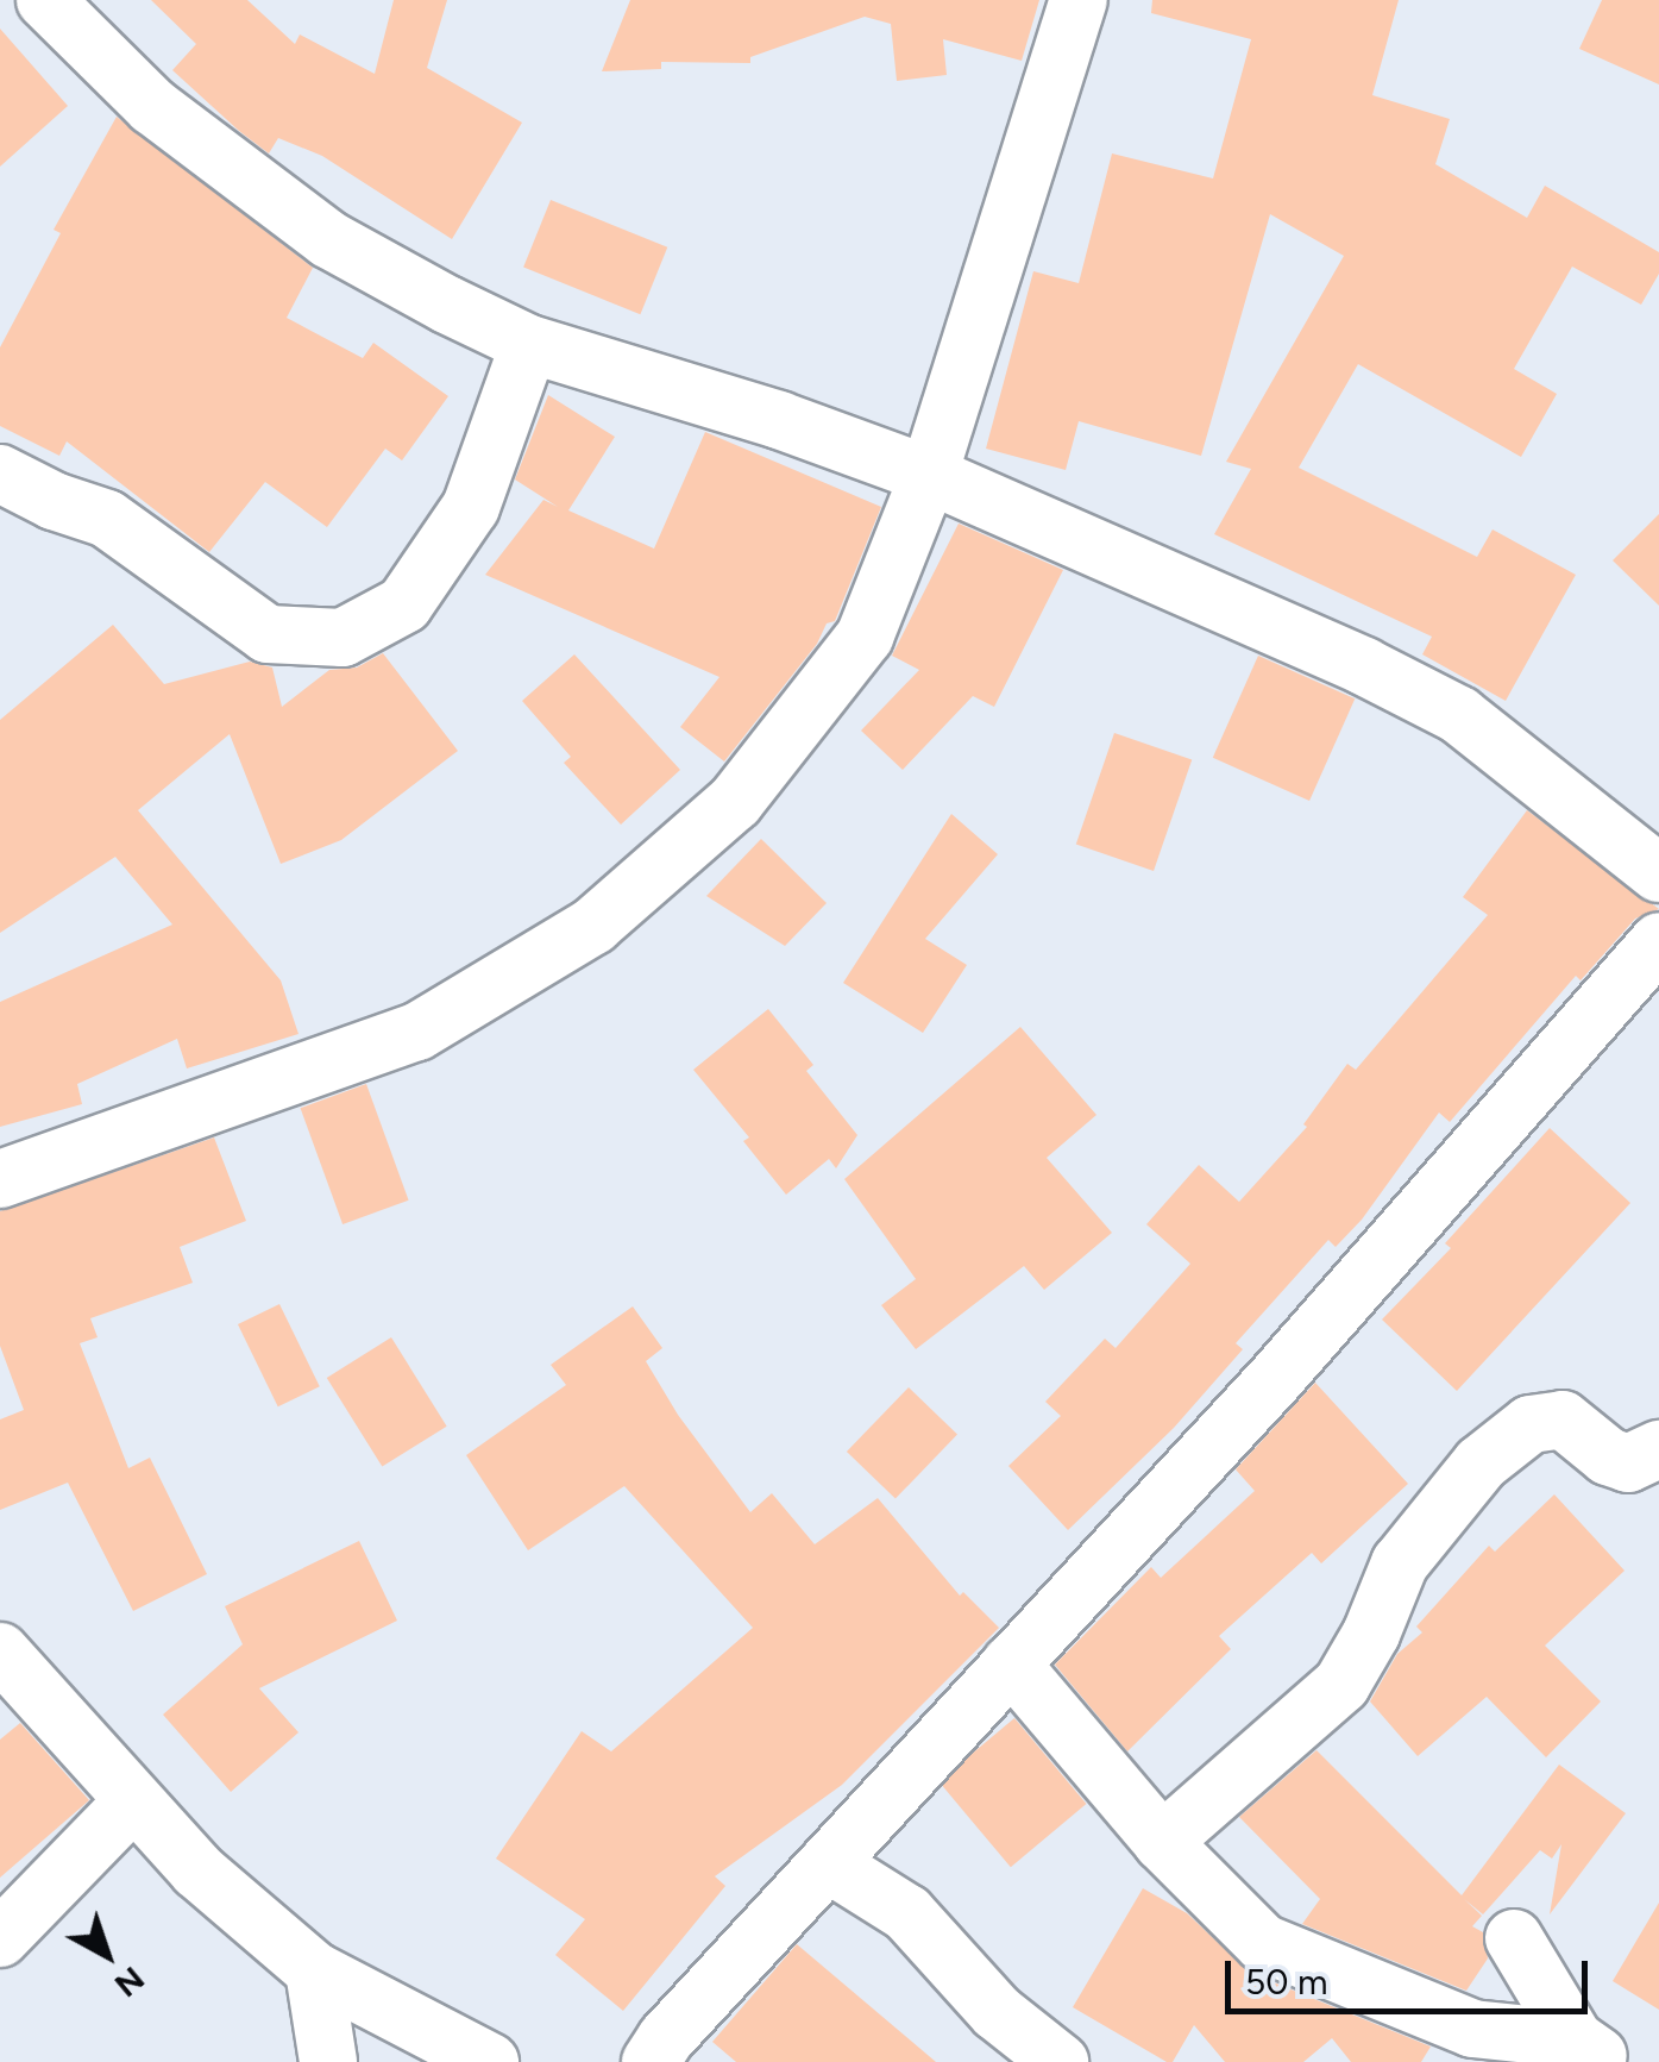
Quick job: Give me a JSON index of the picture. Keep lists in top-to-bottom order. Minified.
{"scale_bar":"50 m","north":"bottom right"}
